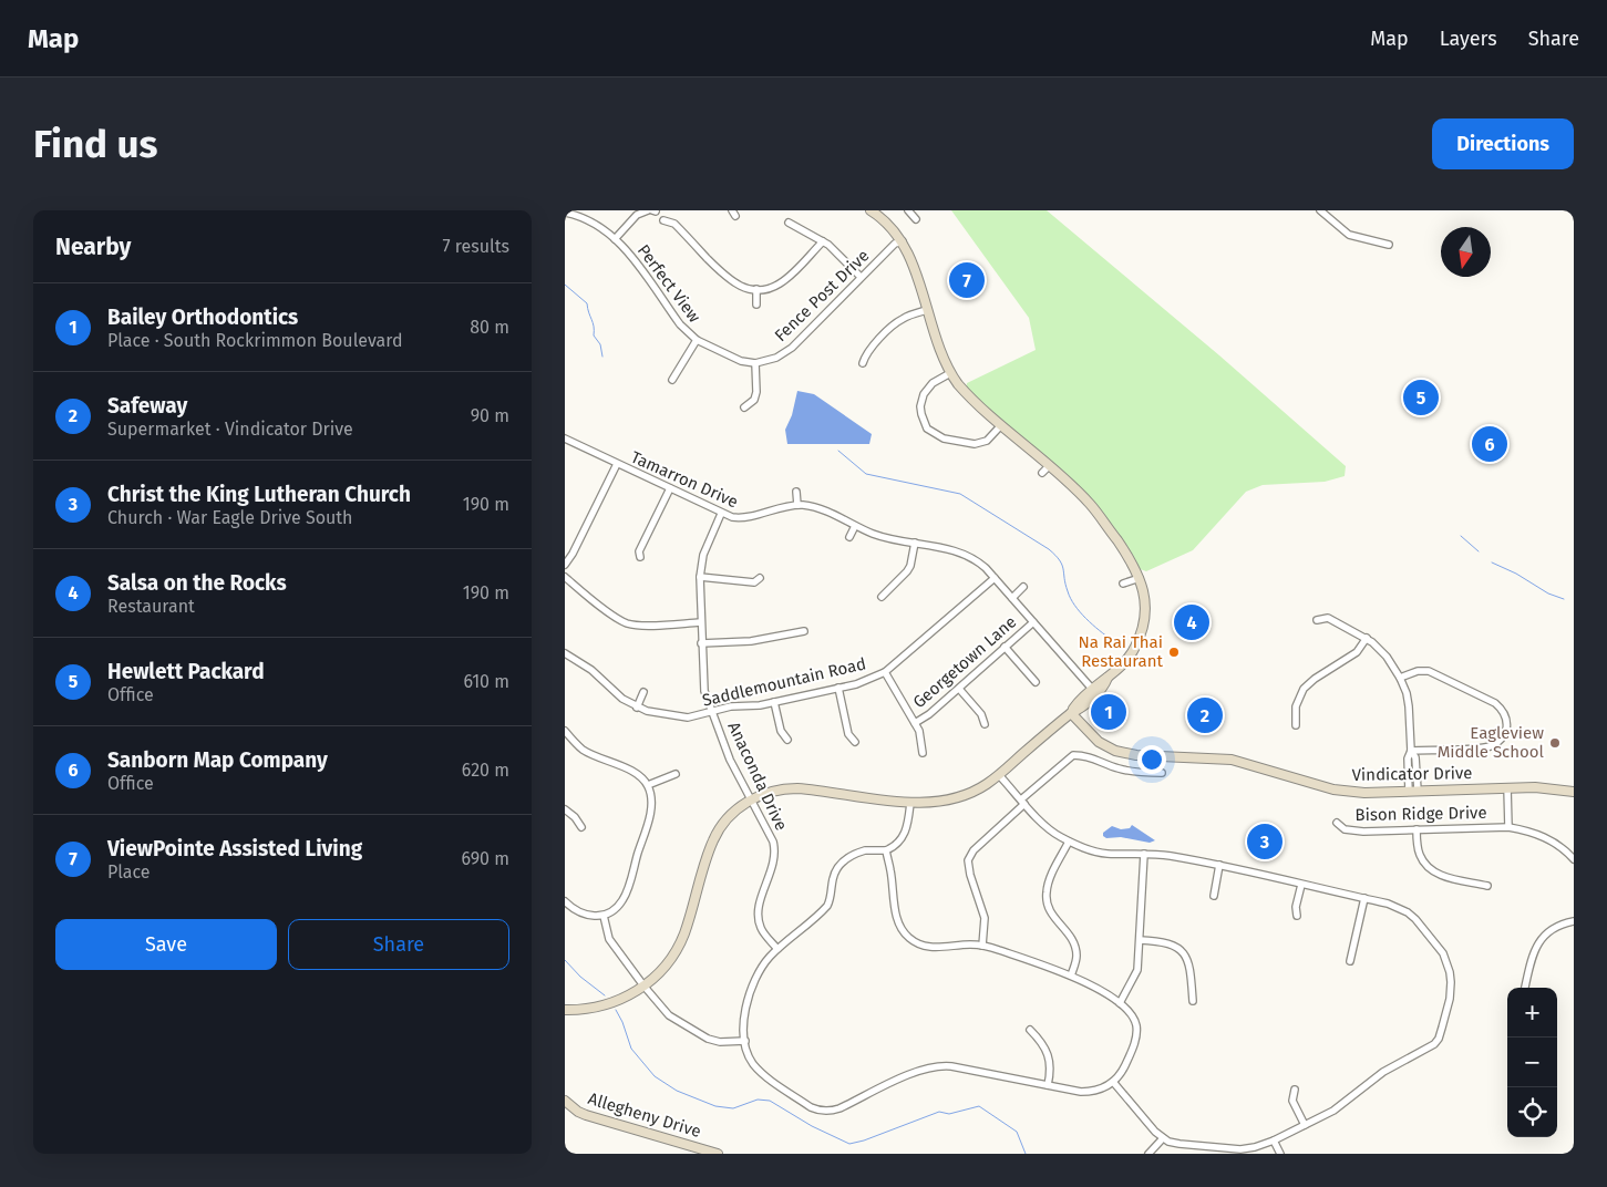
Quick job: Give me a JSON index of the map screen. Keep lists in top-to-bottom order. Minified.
{"streets":{"main road":["Vindicator Drive","Allegheny Drive"],"street":["Perfect View","Fence Post Drive","Tamarron Drive","Georgetown Lane","Saddlemountain Road","Anaconda Drive","Bison Ridge Drive"]},"crossings":[["Perfect View","Fence Post Drive"],["Tamarron Drive","Georgetown Lane"],["Tamarron Drive","Saddlemountain Road"],["Tamarron Drive","Anaconda Drive"],["Saddlemountain Road","Anaconda Drive"],["Vindicator Drive","Bison Ridge Drive"]],"places":["Na Rai Thai Restaurant","Eagleview Middle School"],"north":"bottom","page":{"header":"Map","nav":["Map","Layers","Share"],"buttons":["Directions",["Save","Share"]],"title":"Find us","heading":["Nearby","7 results"],"pins":["7","5","6","4","1","2","3"],"list":[{"mark":"1","name":"Bailey Orthodontics","note":"Place · South Rockrimmon Boulevard","value":"80 m"},{"mark":"2","name":"Safeway","note":"Supermarket · Vindicator Drive","value":"90 m"},{"mark":"3","name":"Christ the King Lutheran Church","note":"Church · War Eagle Drive South","value":"190 m"},{"mark":"4","name":"Salsa on the Rocks","note":"Restaurant","value":"190 m"},{"mark":"5","name":"Hewlett Packard","note":"Office","value":"610 m"},{"mark":"6","name":"Sanborn Map Company","note":"Office","value":"620 m"},{"mark":"7","name":"ViewPointe Assisted Living","note":"Place","value":"690 m"}],"map_buttons":["+","−"]}}
